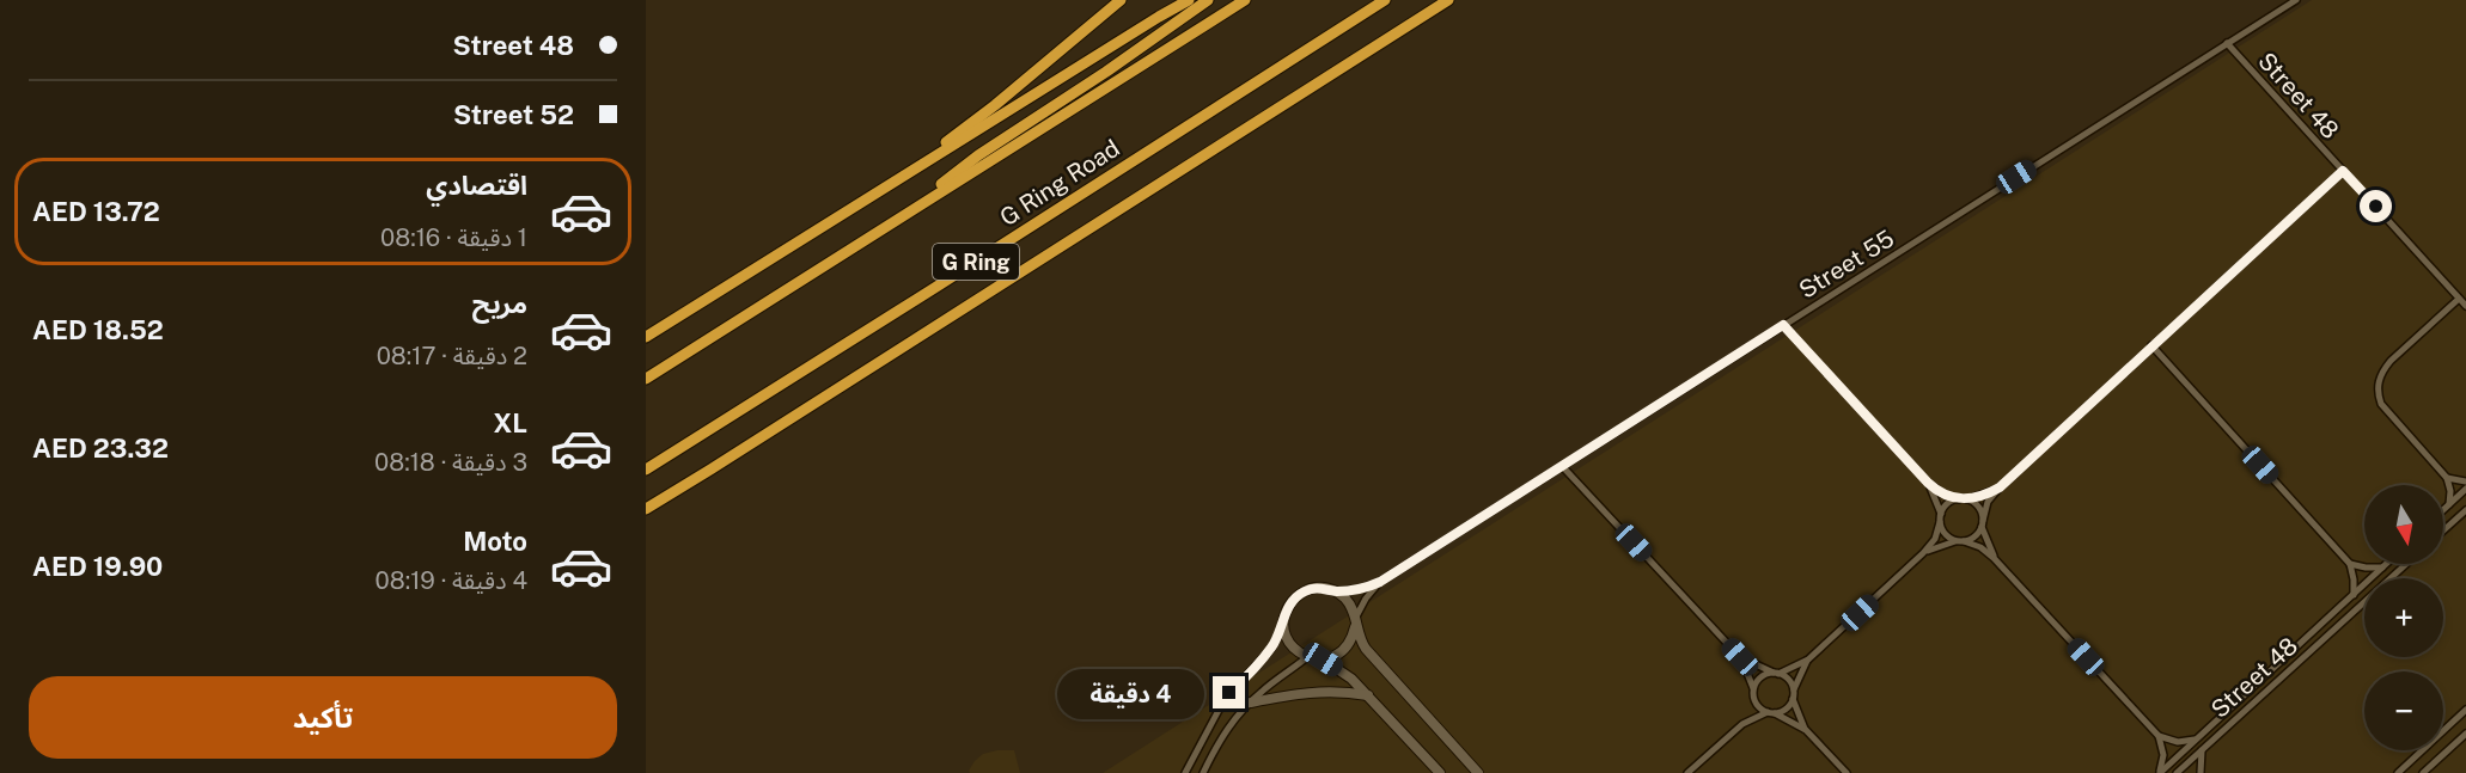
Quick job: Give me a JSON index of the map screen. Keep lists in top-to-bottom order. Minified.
{"streets":{"highway":["G Ring Road","G Ring"],"street":["Street 48","Street 55"]},"crossings":[["Street 48","Street 55"]],"north":"bottom","page":{"banner":["Street 48","Street 52"],"list":[{"name":"اقتصادي","note":"1 دقيقة · 08:16","value":"AED 13.72"},{"name":"مريح","note":"2 دقيقة · 08:17","value":"AED 18.52"},{"name":"XL","note":"3 دقيقة · 08:18","value":"AED 23.32"},{"name":"Moto","note":"4 دقيقة · 08:19","value":"AED 19.90"}],"map_buttons":["+","−"],"buttons":"تأكيد","bubble":"4 دقيقة"}}
